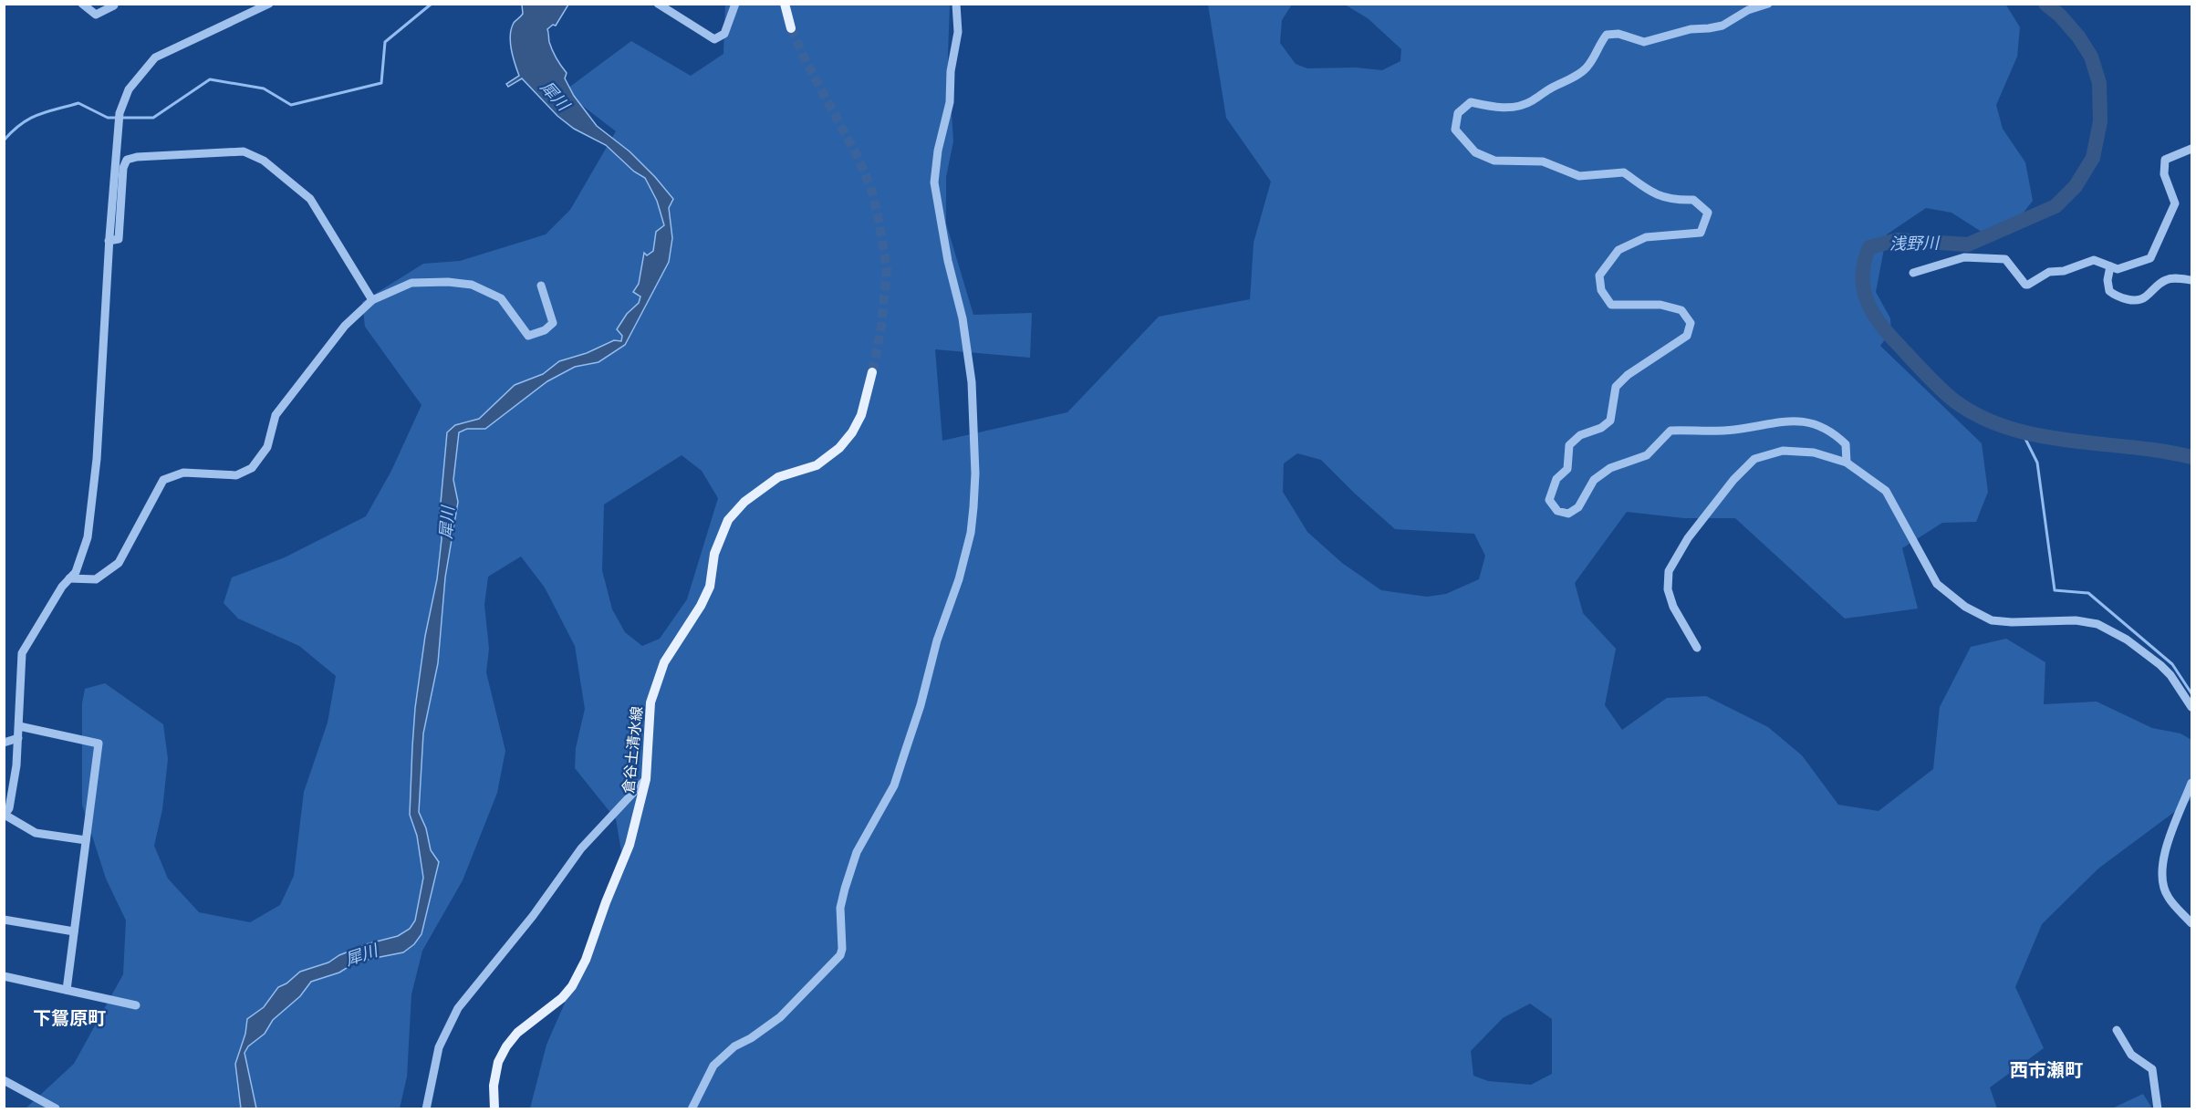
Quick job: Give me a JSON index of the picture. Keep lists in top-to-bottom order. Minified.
{"streets":{"main road":["倉谷土清水線"]},"districts":["下鴛原町","西市瀬町"],"water":["犀川","浅野川"]}
